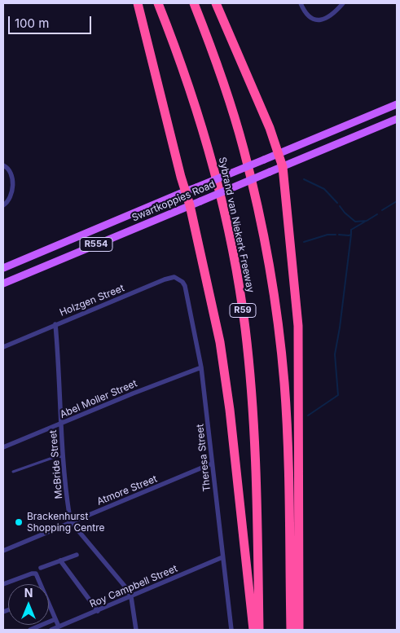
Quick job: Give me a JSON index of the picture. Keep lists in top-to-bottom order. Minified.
{"streets":{"highway":["Sybrand van Niekerk Freeway","R59"],"main road":["Swartkoppies Road","R554"],"street":["Holzgen Street","Abel Moller Street","Theresa Street","McBride Street","Atmore Street","Roy Campbell Street"]},"crossings":[["Holzgen Street","Theresa Street"],["Holzgen Street","McBride Street"],["Abel Moller Street","Theresa Street"],["Abel Moller Street","McBride Street"],["Theresa Street","Atmore Street"],["Theresa Street","Roy Campbell Street"],["McBride Street","Atmore Street"]],"places":["Brackenhurst Shopping Centre"],"scale_bar":"100 m","north":"top"}
